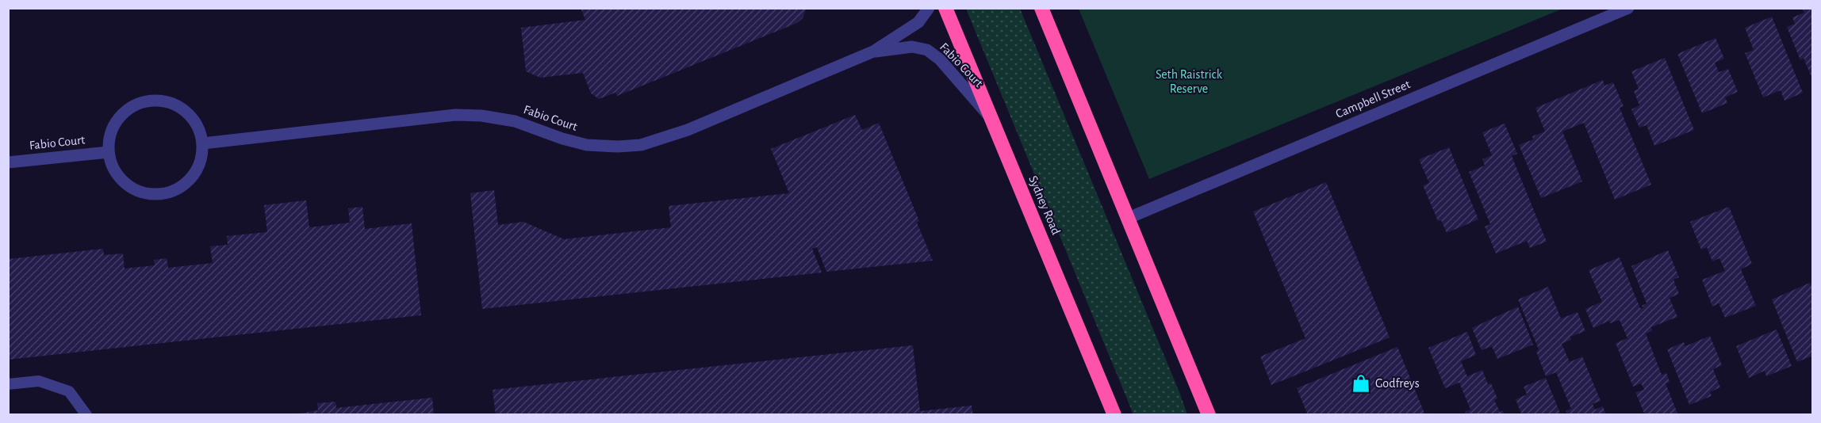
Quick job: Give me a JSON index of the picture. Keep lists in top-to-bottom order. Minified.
{"streets":{"highway":["Sydney Road"],"street":["Fabio Court","Campbell Street"]},"crossings":[["Fabio Court","Sydney Road"]],"parks":["Seth Raistrick Reserve"],"places":{"shop":["Godfreys"]}}
